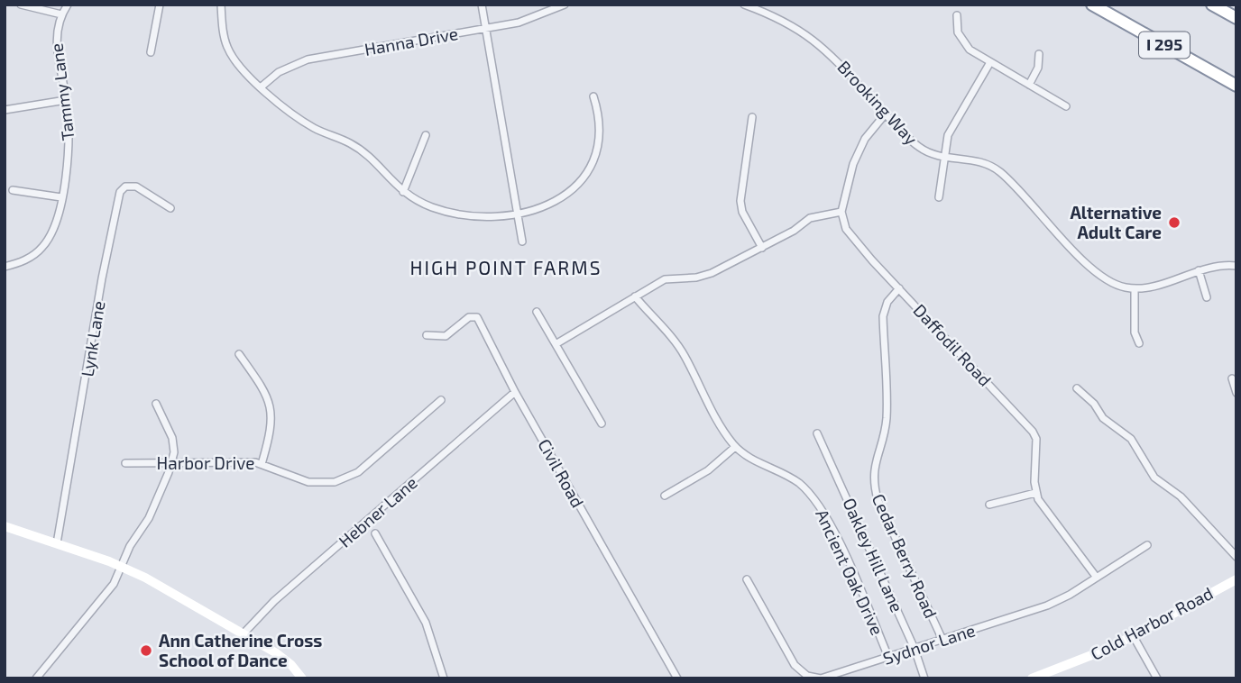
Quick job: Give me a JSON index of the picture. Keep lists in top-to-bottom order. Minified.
{"streets":{"highway":["I 295"],"main road":["Cold Harbor Road"],"street":["Hanna Drive","Tammy Lane","Brooking Way","Lynk Lane","Daffodil Road","Harbor Drive","Civil Road","Hebner Lane","Oakley Hill Lane","Cedar Berry Road","Ancient Oak Drive","Sydnor Lane"]},"crossings":[["Daffodil Road","Cedar Berry Road"],["Civil Road","Hebner Lane"],["Oakley Hill Lane","Sydnor Lane"],["Cedar Berry Road","Sydnor Lane"],["Ancient Oak Drive","Sydnor Lane"]],"districts":["HIGH POINT FARMS"],"places":["Alternative Adult Care","Ann Catherine Cross School of Dance"]}
